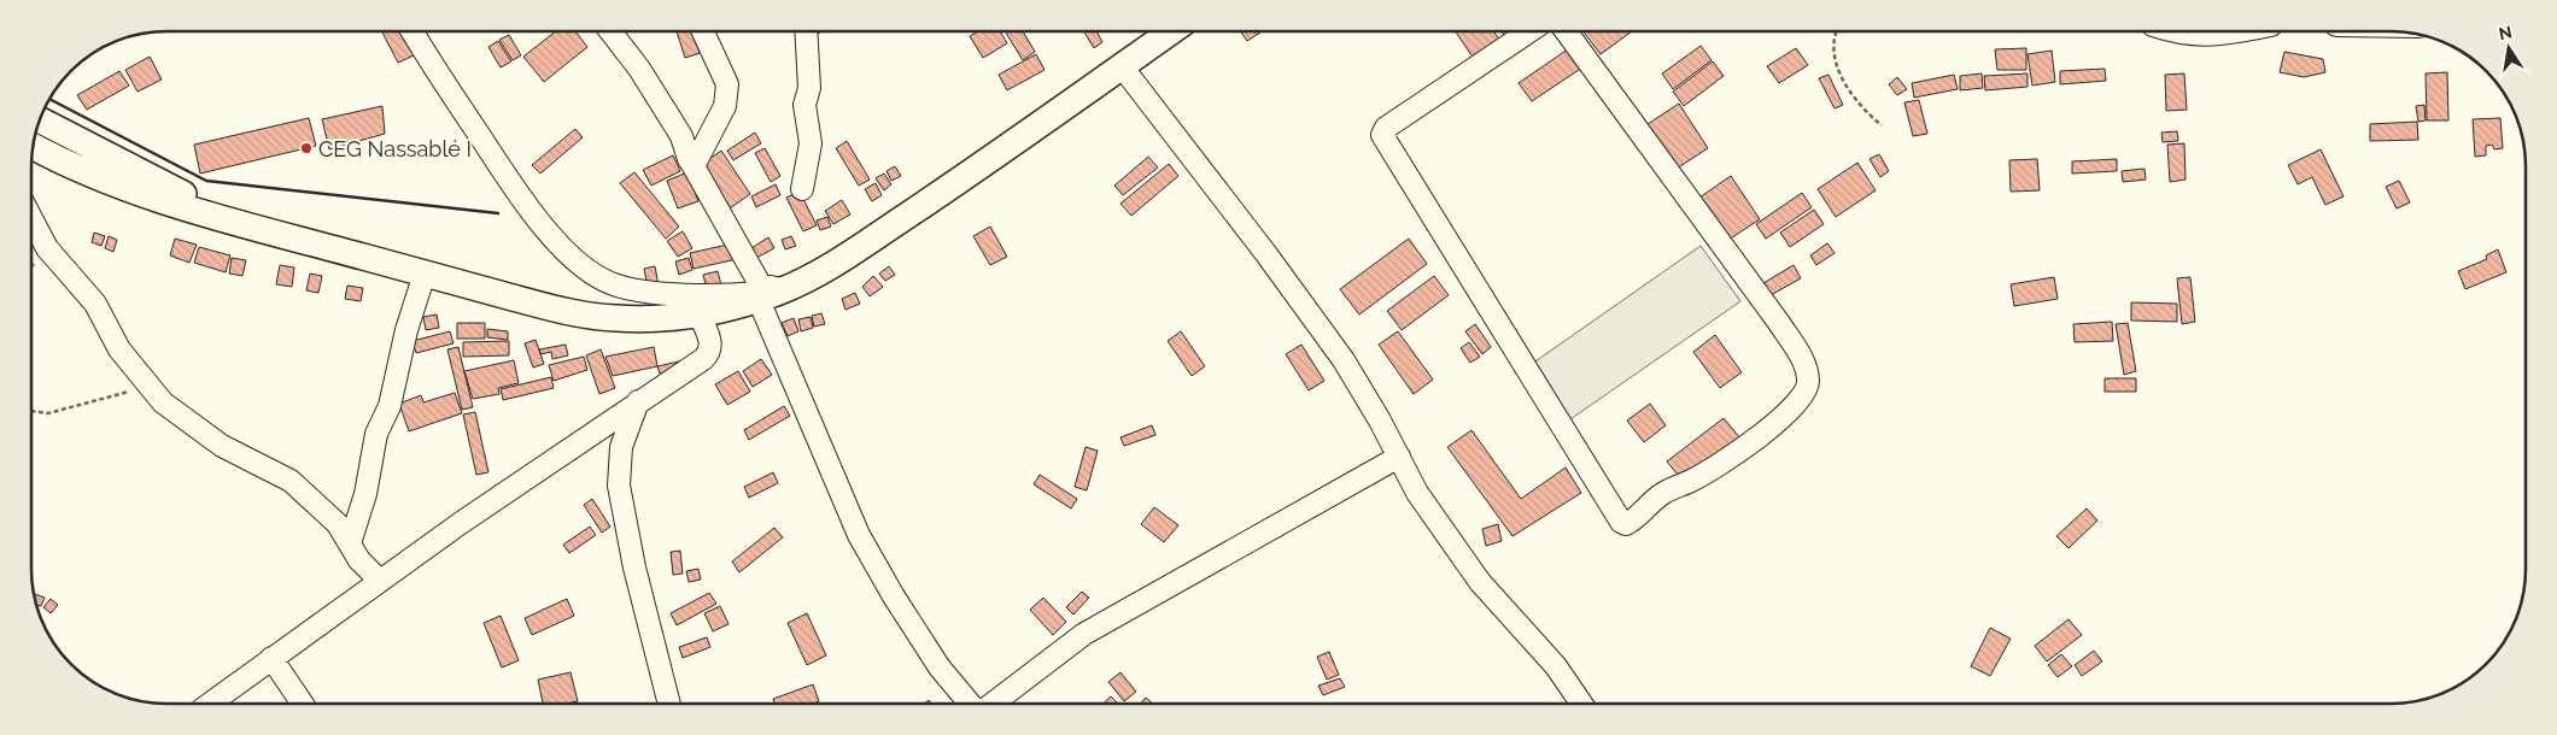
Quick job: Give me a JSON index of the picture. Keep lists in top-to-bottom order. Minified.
{"places":["CEG Nassablé I"],"north":"top"}
